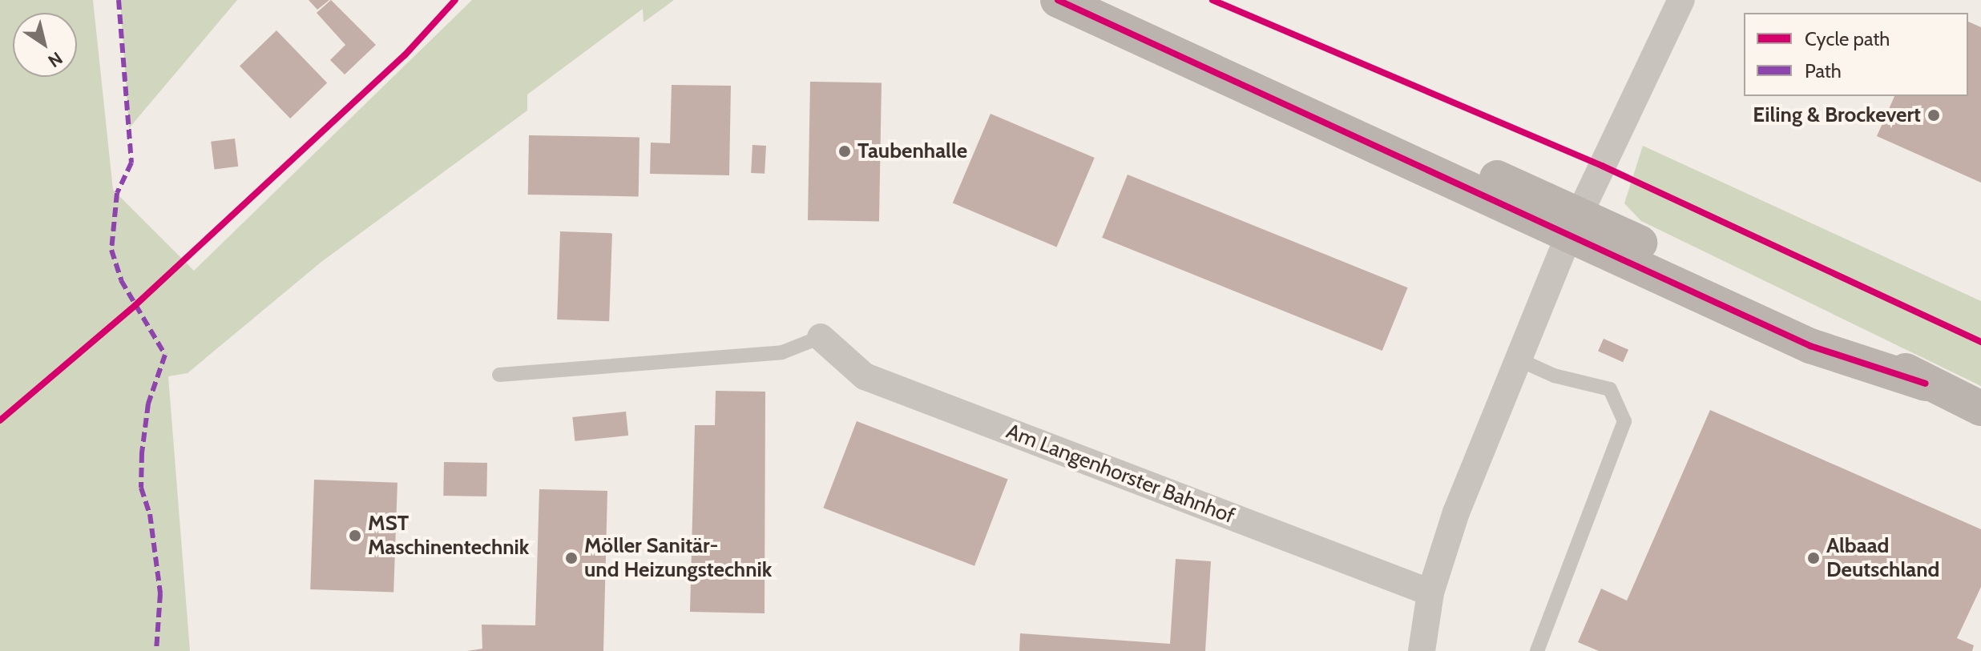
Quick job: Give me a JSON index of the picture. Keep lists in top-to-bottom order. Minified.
{"streets":{"street":["Am Langenhorster Bahnhof"]},"places":["Eiling & Brockevert","Taubenhalle","MST Maschinentechnik","Möller Sanitär- und Heizungstechnik","Albaad Deutschland"],"legend":["Cycle path","Path"],"north":"bottom right"}
